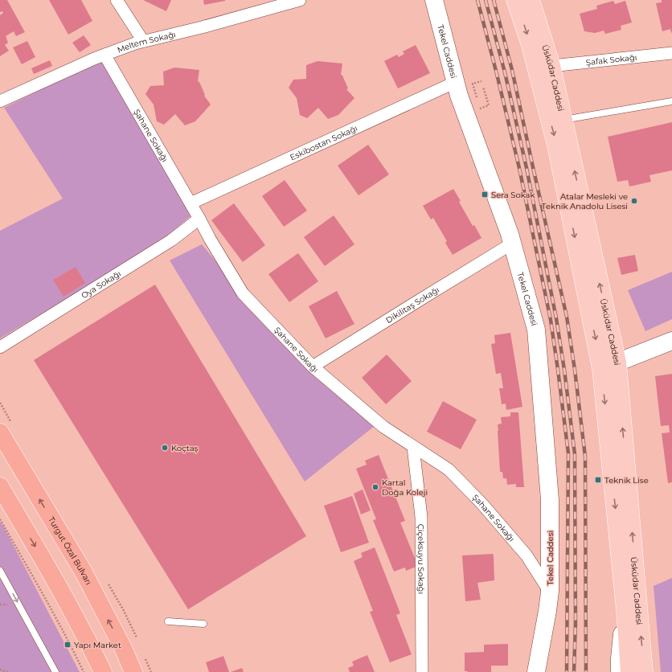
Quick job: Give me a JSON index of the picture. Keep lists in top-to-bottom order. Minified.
{"streets":{"highway":["Turgut Özal Bulvarı"],"main road":["Üsküdar Caddesi"],"street":["Meltem Sokağı","Tekel Caddesi","Şafak Sokağı","Şahane Sokağı","Eskibostan Sokağı","Oya Sokağı","Dikilitaş Sokağı","Çiçeksuyu Sokağı"]},"crossings":[["Meltem Sokağı","Şahane Sokağı"],["Tekel Caddesi","Şahane Sokağı"],["Tekel Caddesi","Eskibostan Sokağı"],["Tekel Caddesi","Dikilitaş Sokağı"],["Şafak Sokağı","Üsküdar Caddesi"],["Şahane Sokağı","Eskibostan Sokağı"],["Şahane Sokağı","Oya Sokağı"],["Şahane Sokağı","Dikilitaş Sokağı"],["Şahane Sokağı","Çiçeksuyu Sokağı"]],"places":{"transit":["Sera Sokak","Teknik Lise","Yapı Market"],"other":["Atalar Mesleki ve Teknik Anadolu Lisesi","Koçtaş","Kartal Doğa Koleji"]}}
